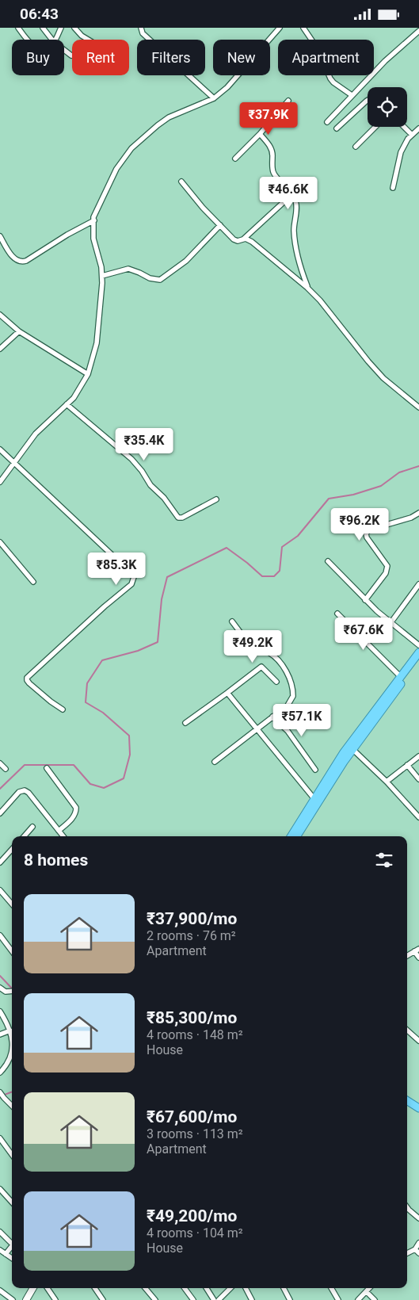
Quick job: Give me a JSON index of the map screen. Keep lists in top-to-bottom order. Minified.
{"page":{"status":"06:43","chip":["Buy","Rent","Filters","New","Apartment"],"price":["₹37.9K","₹46.6K","₹35.4K","₹96.2K","₹85.3K","₹67.6K","₹49.2K","₹57.1K"],"heading":"8 homes","list":[{"name":"₹37,900/mo","note":"2 rooms · 76 m² · Apartment"},{"name":"₹85,300/mo","note":"4 rooms · 148 m² · House"},{"name":"₹67,600/mo","note":"3 rooms · 113 m² · Apartment"},{"name":"₹49,200/mo","note":"4 rooms · 104 m² · House"}]}}
